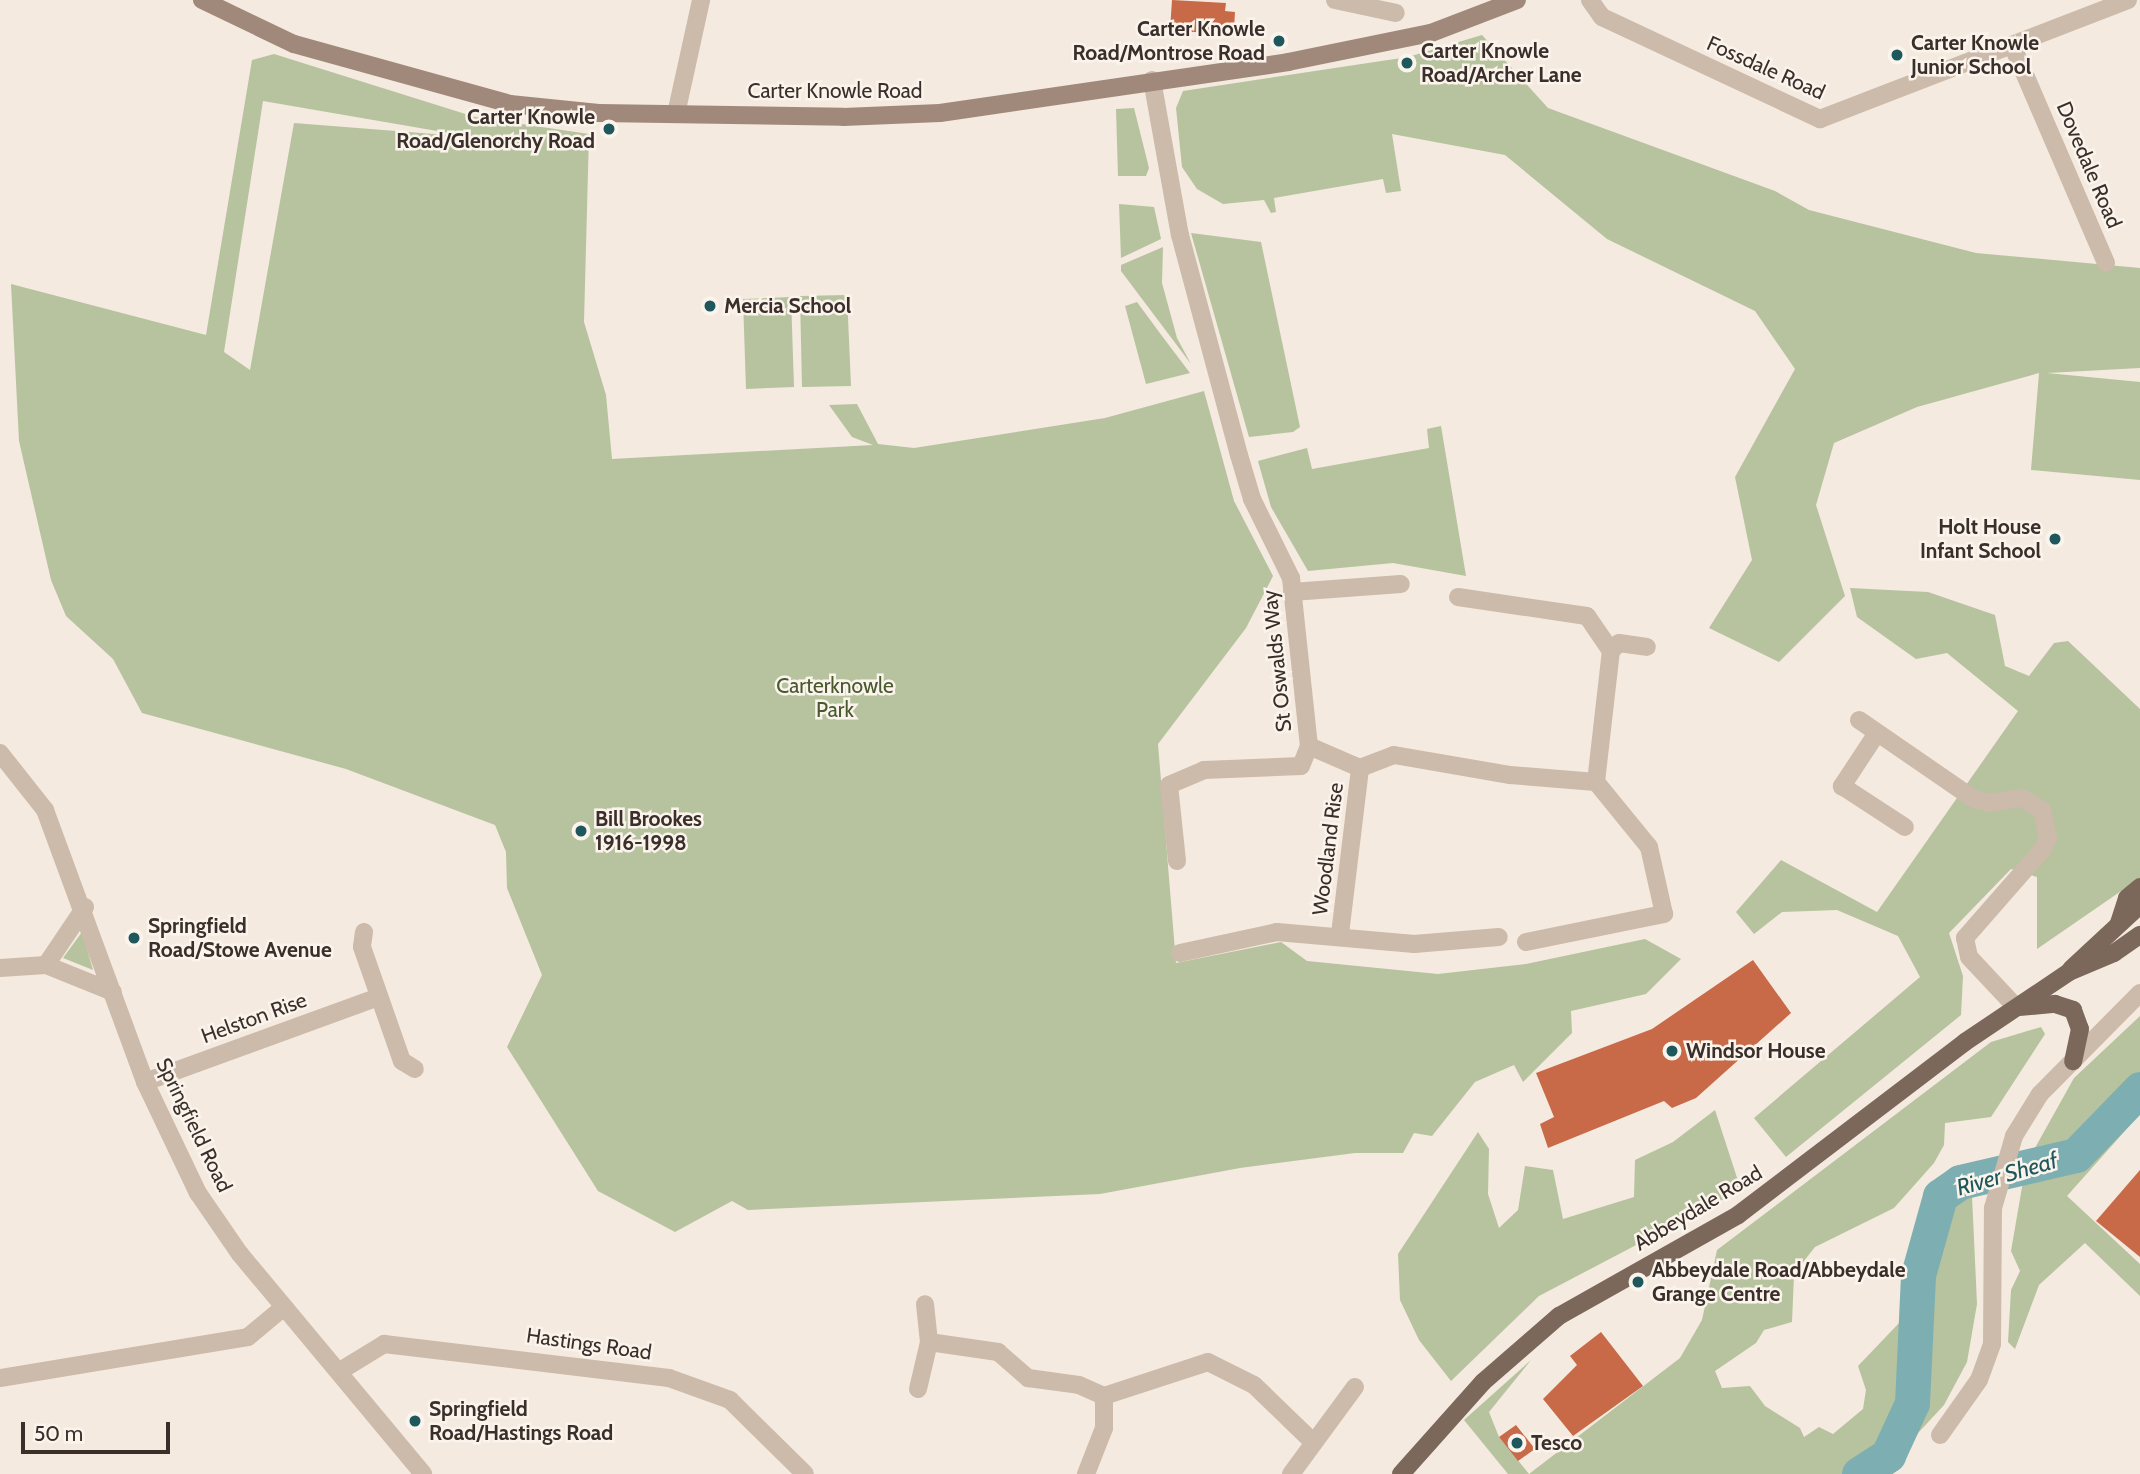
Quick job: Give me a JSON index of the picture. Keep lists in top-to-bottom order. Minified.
{"streets":{"main road":["Abbeydale Road"],"street":["Fossdale Road","Carter Knowle Road","Dovedale Road","St Oswalds Way","Woodland Rise","Helston Rise","Springfield Road","Hastings Road"]},"crossings":[["Fossdale Road","Dovedale Road"],["Carter Knowle Road","St Oswalds Way"],["St Oswalds Way","Woodland Rise"],["Helston Rise","Springfield Road"],["Springfield Road","Hastings Road"]],"water":["River Sheaf"],"parks":["Carterknowle Park"],"places":["Carter Knowle Road/Montrose Road","Carter Knowle Junior School","Carter Knowle Road/Archer Lane","Carter Knowle Road/Glenorchy Road","Mercia School","Holt House Infant School","Bill Brookes 1916-1998","Springfield Road/Stowe Avenue","Windsor House","Abbeydale Road/Abbeydale Grange Centre","Springfield Road/Hastings Road","Tesco"],"scale_bar":"50 m"}
